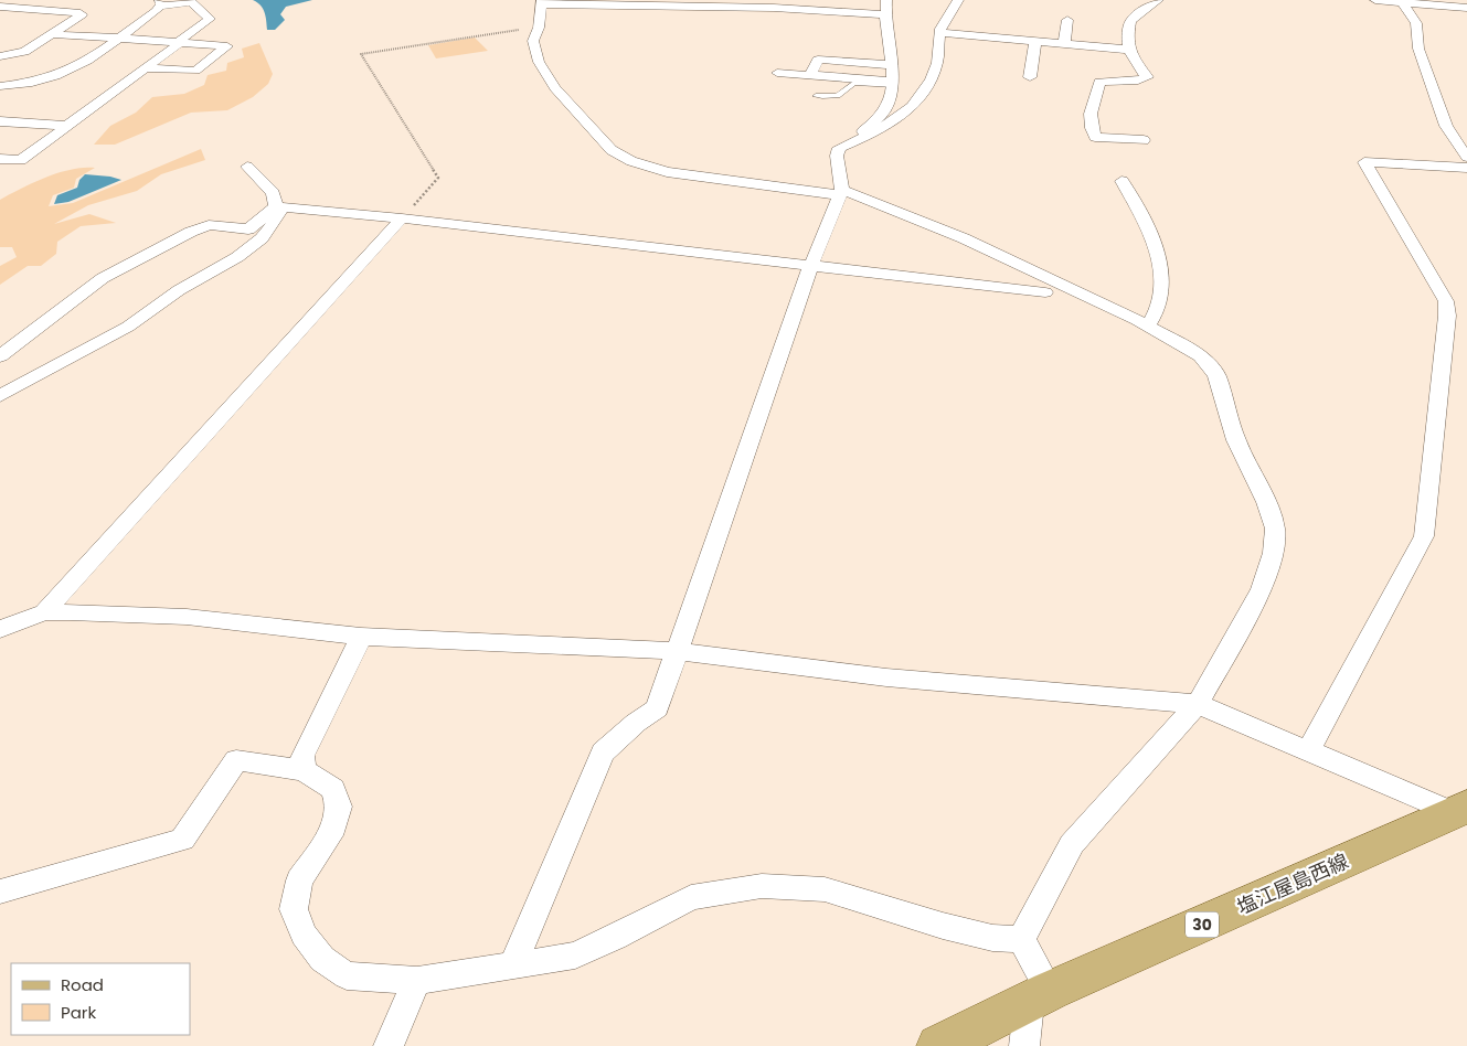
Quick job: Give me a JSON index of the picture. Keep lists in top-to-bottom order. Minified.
{"streets":{"main road":["塩江屋島西線","30"]},"legend":["Road","Park"]}
